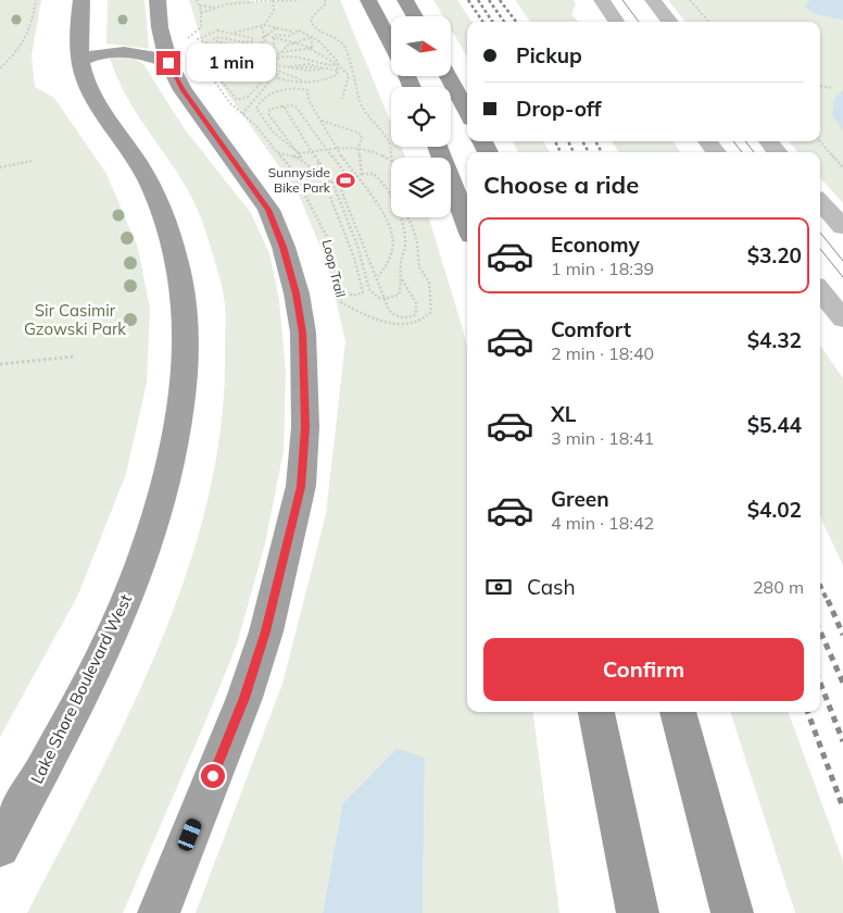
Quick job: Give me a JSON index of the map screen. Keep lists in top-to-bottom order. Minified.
{"streets":{"highway":["Lake Shore Boulevard West"],"path":["Loop Trail"]},"parks":["Sir Casimir Gzowski Park"],"places":{"sports":["Sunnyside Bike Park"]},"north":"right","page":{"banner":["Pickup","Drop-off"],"bubble":"1 min","heading":"Choose a ride","list":[{"name":"Economy","note":"1 min · 18:39","value":"$3.20"},{"name":"Comfort","note":"2 min · 18:40","value":"$4.32"},{"name":"XL","note":"3 min · 18:41","value":"$5.44"},{"name":"Green","note":"4 min · 18:42","value":"$4.02"}],"pay":["Cash","280 m"],"buttons":"Confirm"}}
